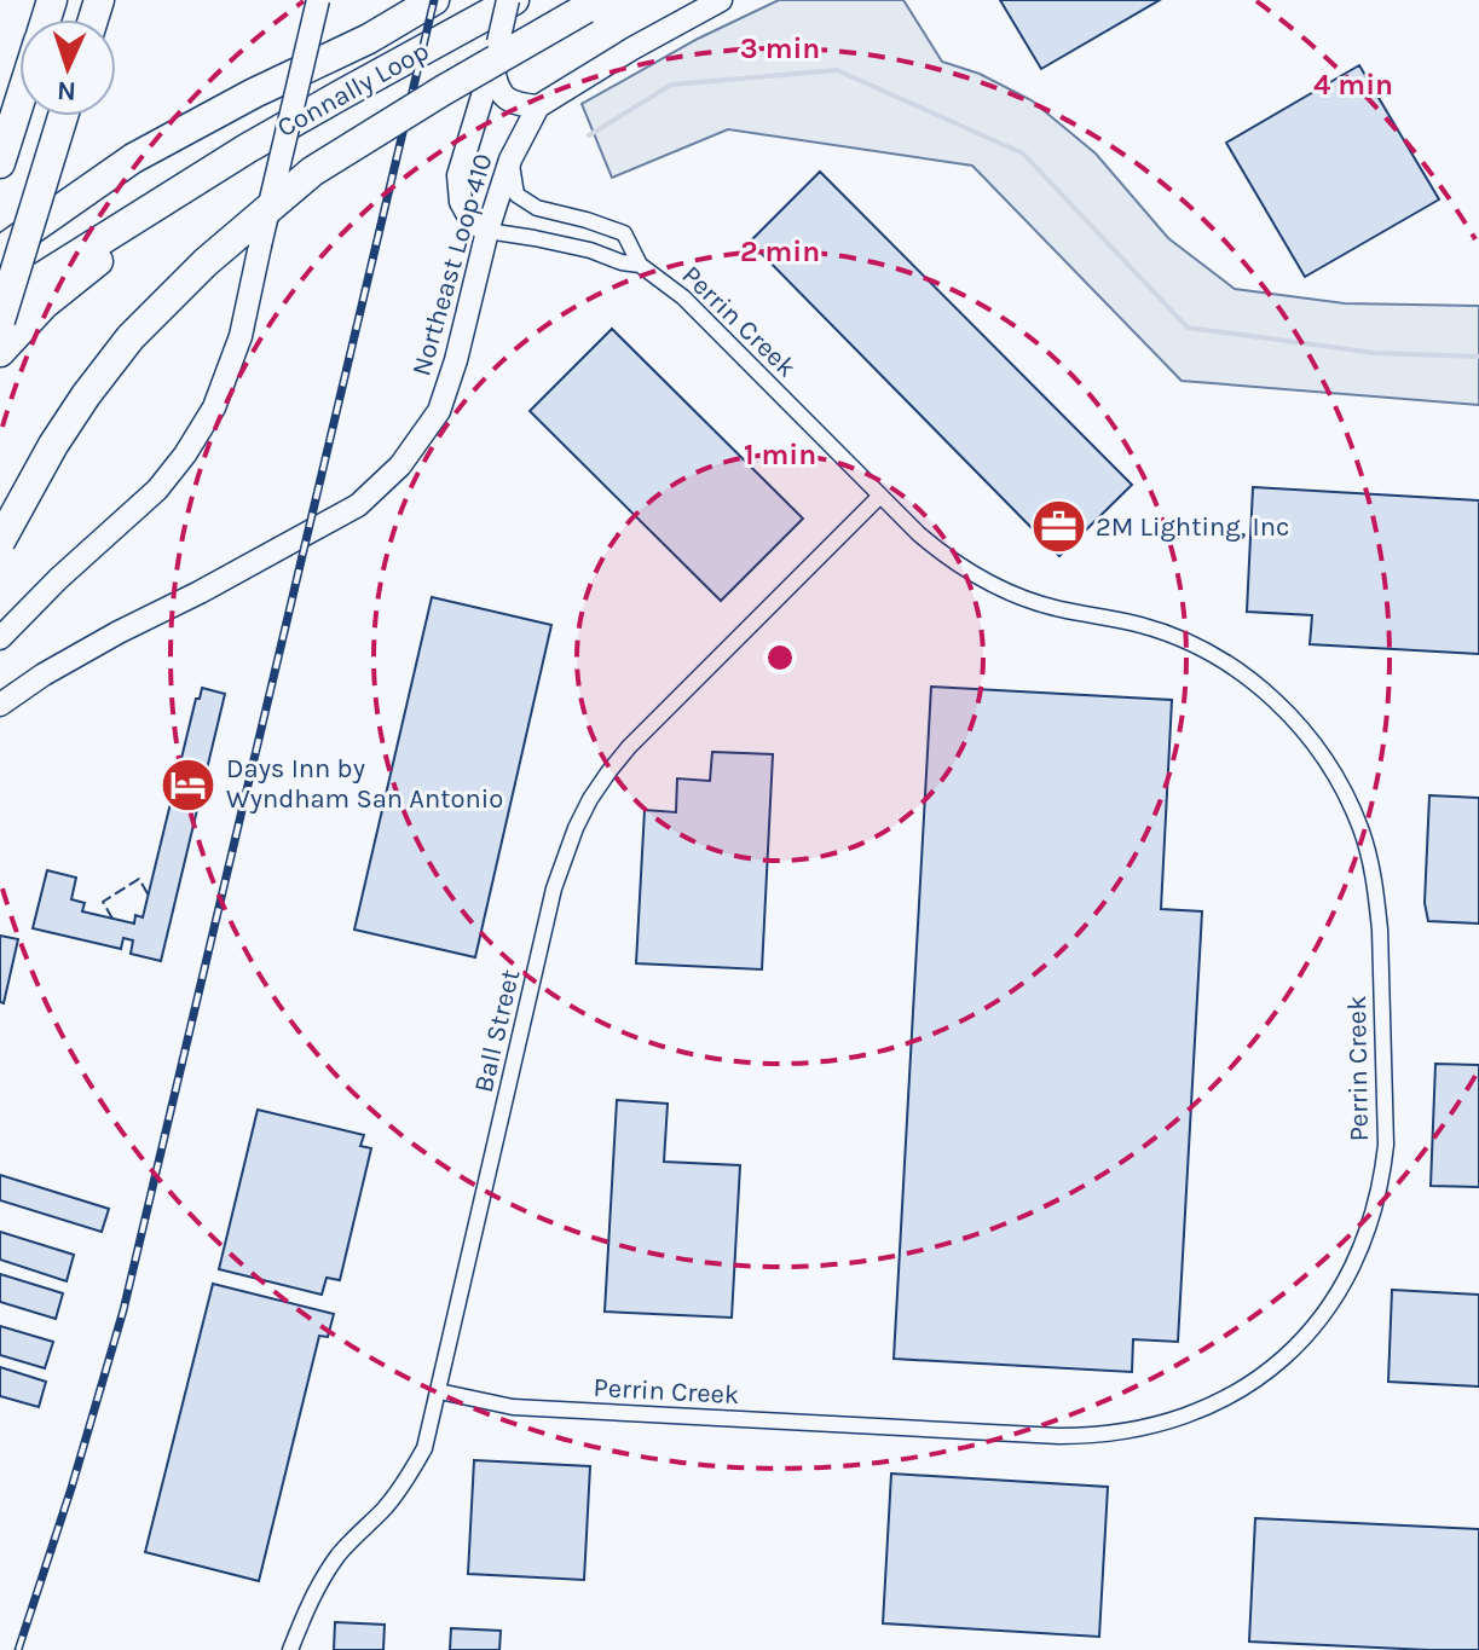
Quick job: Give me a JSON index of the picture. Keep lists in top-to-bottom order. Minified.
{"streets":{"highway":["Connally Loop"],"main road":["Northeast Loop 410"],"street":["Perrin Creek","Ball Street"]},"crossings":[["Northeast Loop 410","Perrin Creek"],["Perrin Creek","Ball Street"]],"places":{"office":["2M Lighting, Inc"],"hotel":["Days Inn by Wyndham San Antonio"]},"north":"bottom","rings":["3 min","4 min","2 min","1 min"]}
